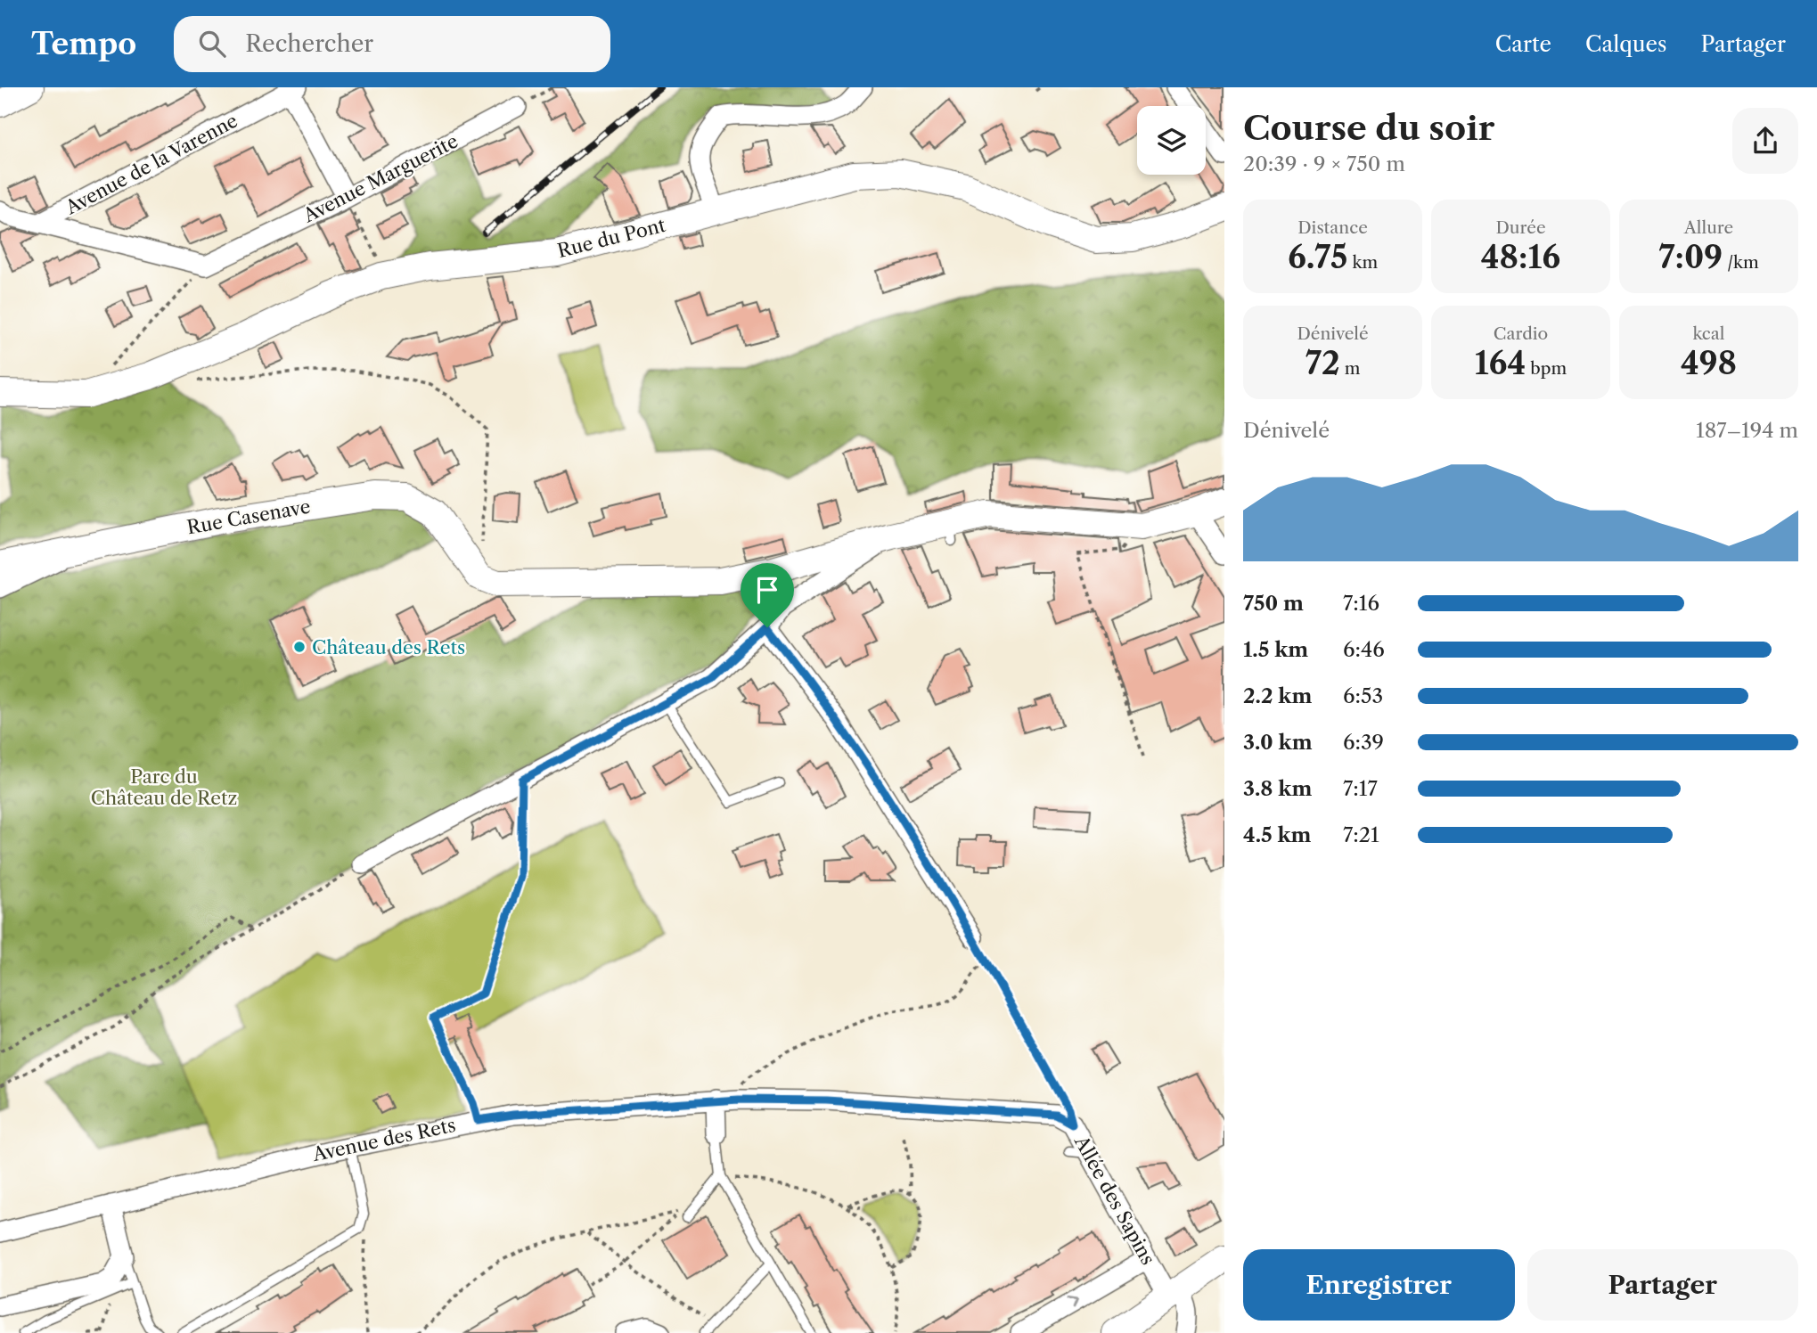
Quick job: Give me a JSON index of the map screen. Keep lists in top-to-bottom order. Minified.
{"streets":{"street":["Avenue de la Varenne","Avenue Marguerite","Rue du Pont","Rue Casenave","Avenue des Rets","Allée des Sapins"]},"crossings":[["Avenue des Rets","Allée des Sapins"]],"parks":["Parc du Château de Retz"],"places":["Château des Rets"],"page":{"header":"Tempo","search":"Rechercher","nav":["Carte","Calques","Partager"],"heading":["Course du soir","20:39 · 9 × 750 m"],"stats":[["Distance","6.75 km"],["Durée","48:16"],["Allure","7:09 /km"],["Dénivelé","72 m"],["Cardio","164 bpm"],["kcal","498"]],"chart":["Dénivelé","187–194 m"],"list":[{"name":"750 m","note":"7:16"},{"name":"1.5 km","note":"6:46"},{"name":"2.2 km","note":"6:53"},{"name":"3.0 km","note":"6:39"},{"name":"3.8 km","note":"7:17"},{"name":"4.5 km","note":"7:21"}],"buttons":["Enregistrer","Partager"]}}
